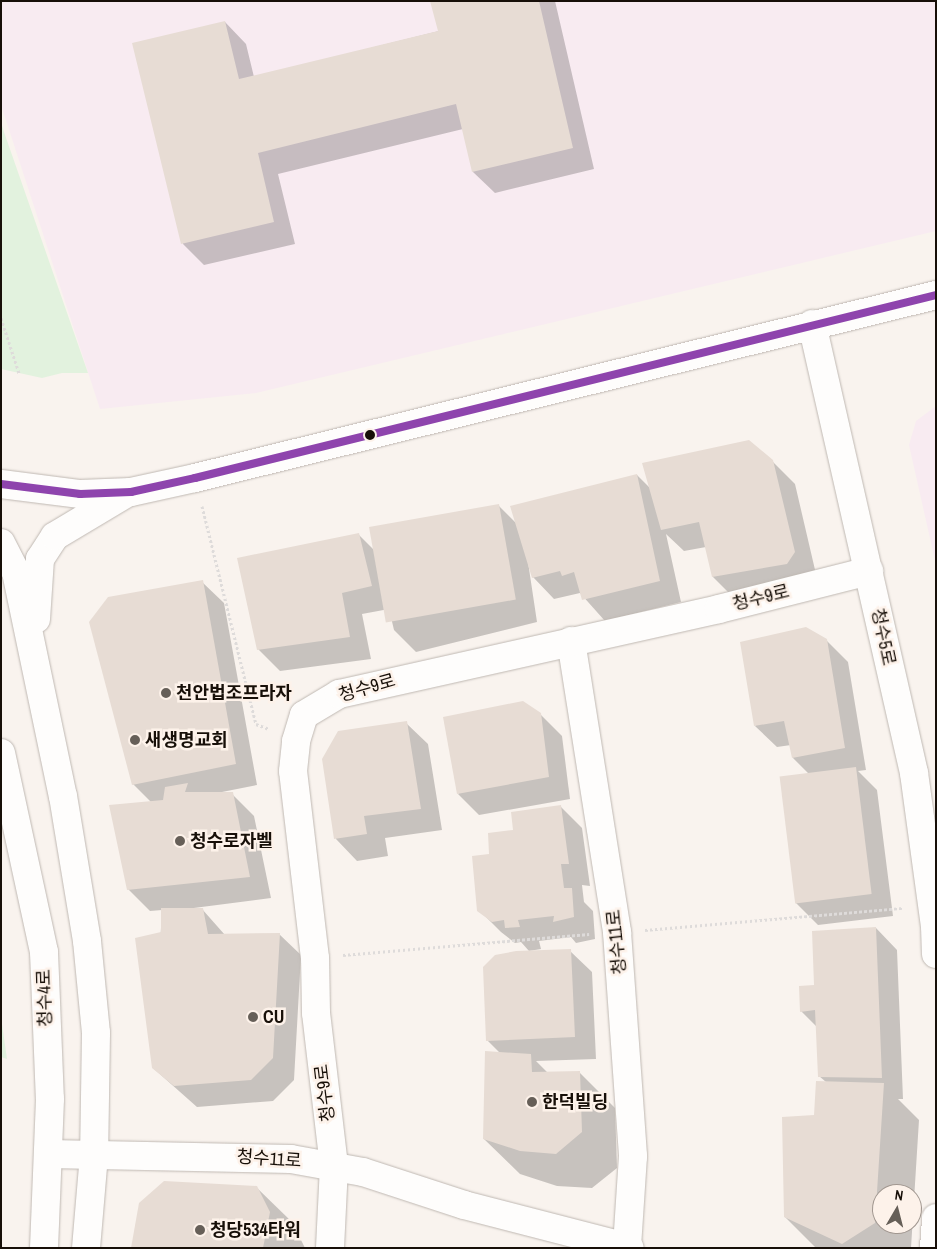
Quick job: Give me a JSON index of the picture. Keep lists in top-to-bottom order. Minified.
{"streets":{"street":["청수9로","청수5로","청수11로","청수4로"]},"crossings":[["청수9로","청수5로"],["청수9로","청수11로"],["청수11로","청수4로"]],"places":["천안법조프라자","새생명교회","청수로자벨","CU","한덕빌딩","청당534타워"],"north":"top"}
